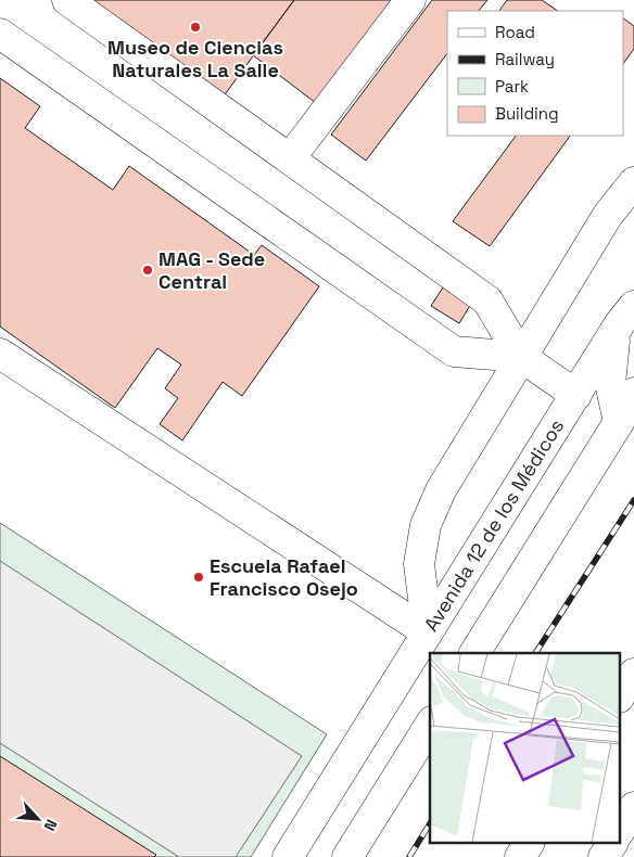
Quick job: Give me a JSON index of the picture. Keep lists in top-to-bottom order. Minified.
{"streets":{"main road":["Avenida 12 de los Médicos"]},"places":["Museo de Ciencias Naturales La Salle","MAG - Sede Central","Escuela Rafael Francisco Osejo"],"legend":["Road","Railway","Park","Building"],"north":"bottom right"}
